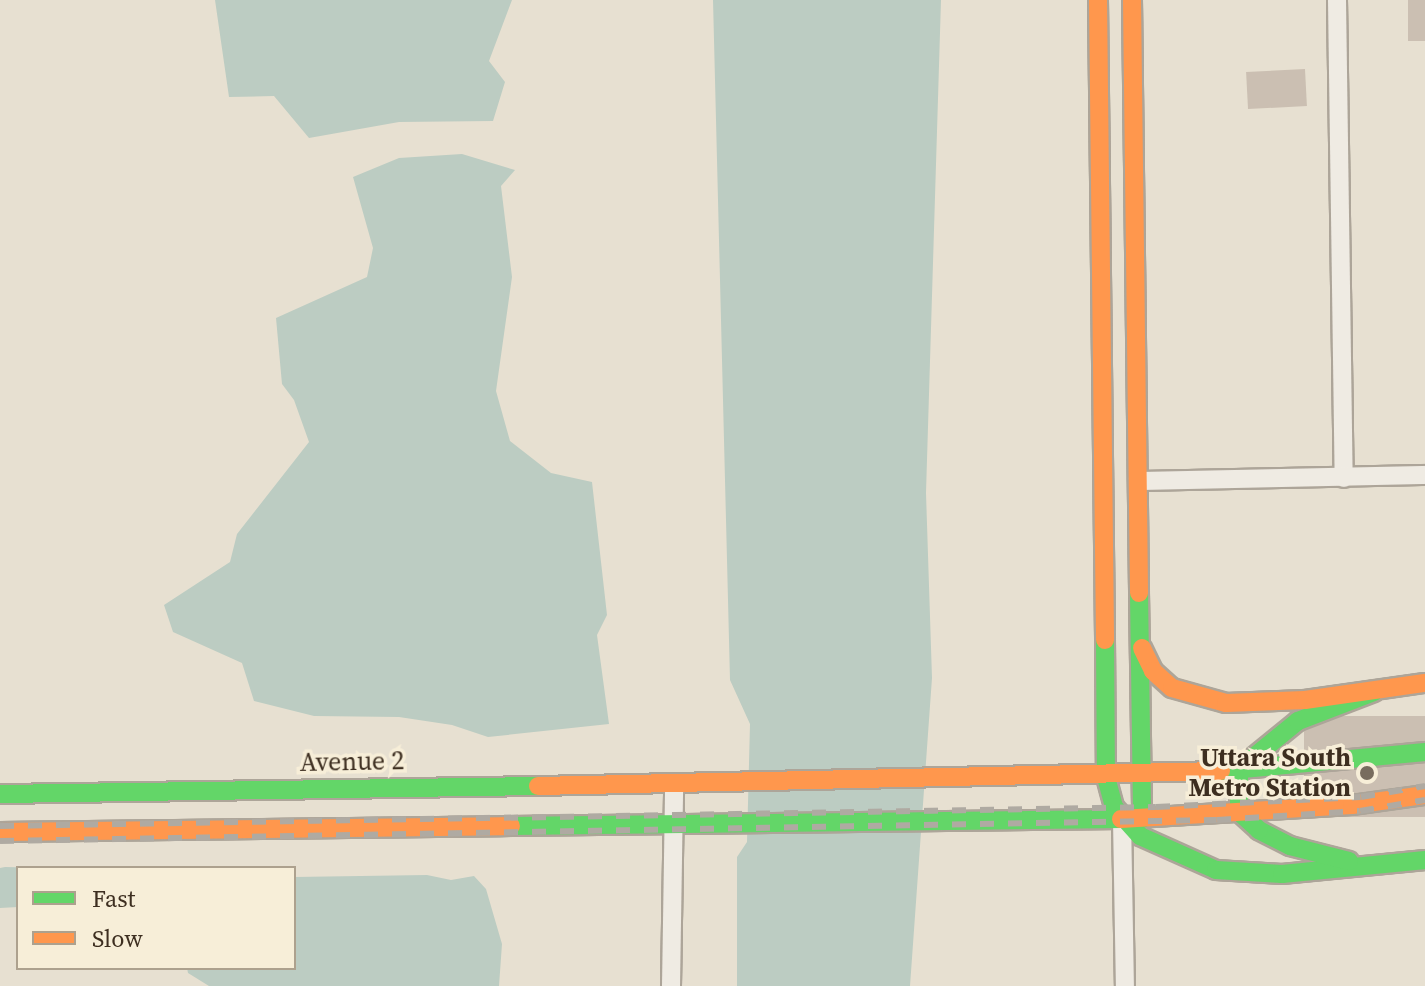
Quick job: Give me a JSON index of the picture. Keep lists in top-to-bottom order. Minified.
{"streets":{"main road":["Avenue 2"]},"places":["Uttara South Metro Station"],"legend":["Fast","Slow"]}
